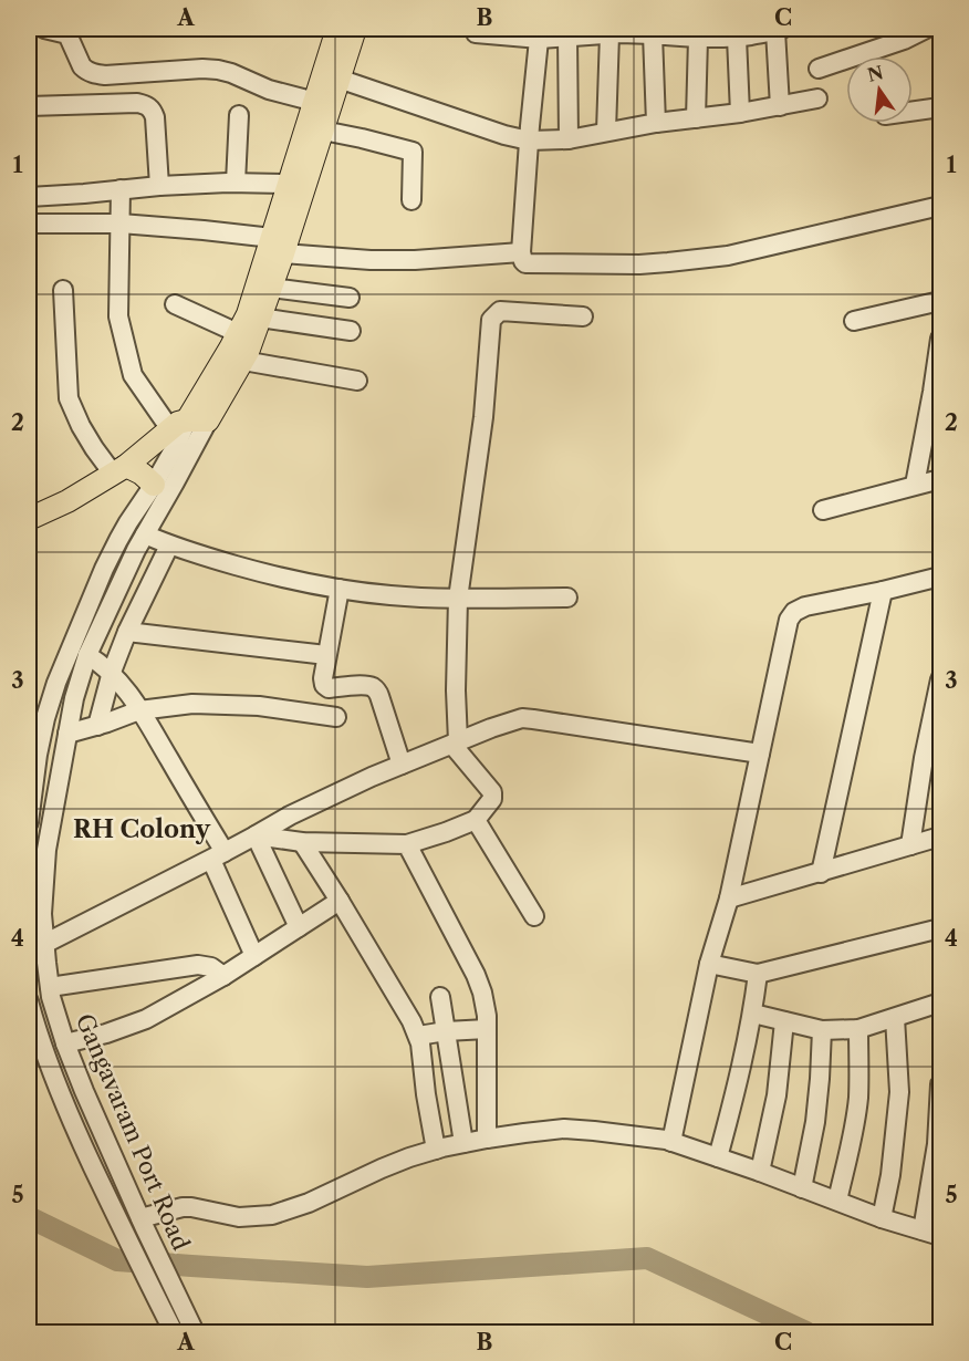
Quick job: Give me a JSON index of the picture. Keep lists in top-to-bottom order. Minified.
{"streets":{"street":["Gangavaram Port Road"]},"districts":["RH Colony"],"north":"top","grid":{"columns":["A","B","C"],"rows":["1","2","3","4","5"]}}
